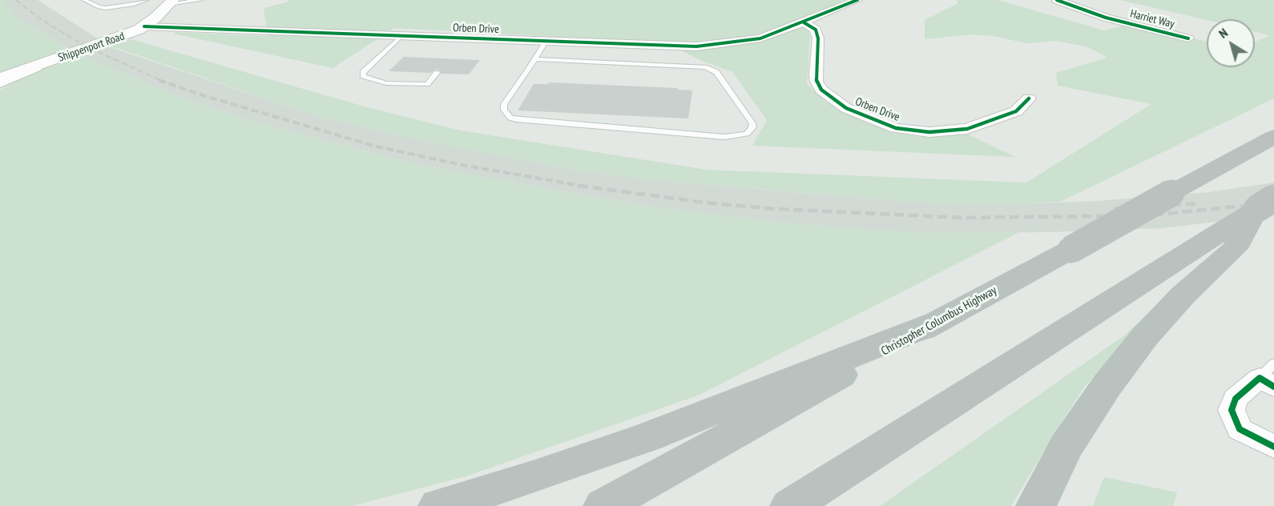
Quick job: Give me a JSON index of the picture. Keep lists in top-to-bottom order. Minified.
{"streets":{"highway":["Christopher Columbus Highway"],"street":["Harriet Way","Orben Drive","Shippenport Road"]},"crossings":[["Orben Drive","Shippenport Road"]],"north":"top left"}
